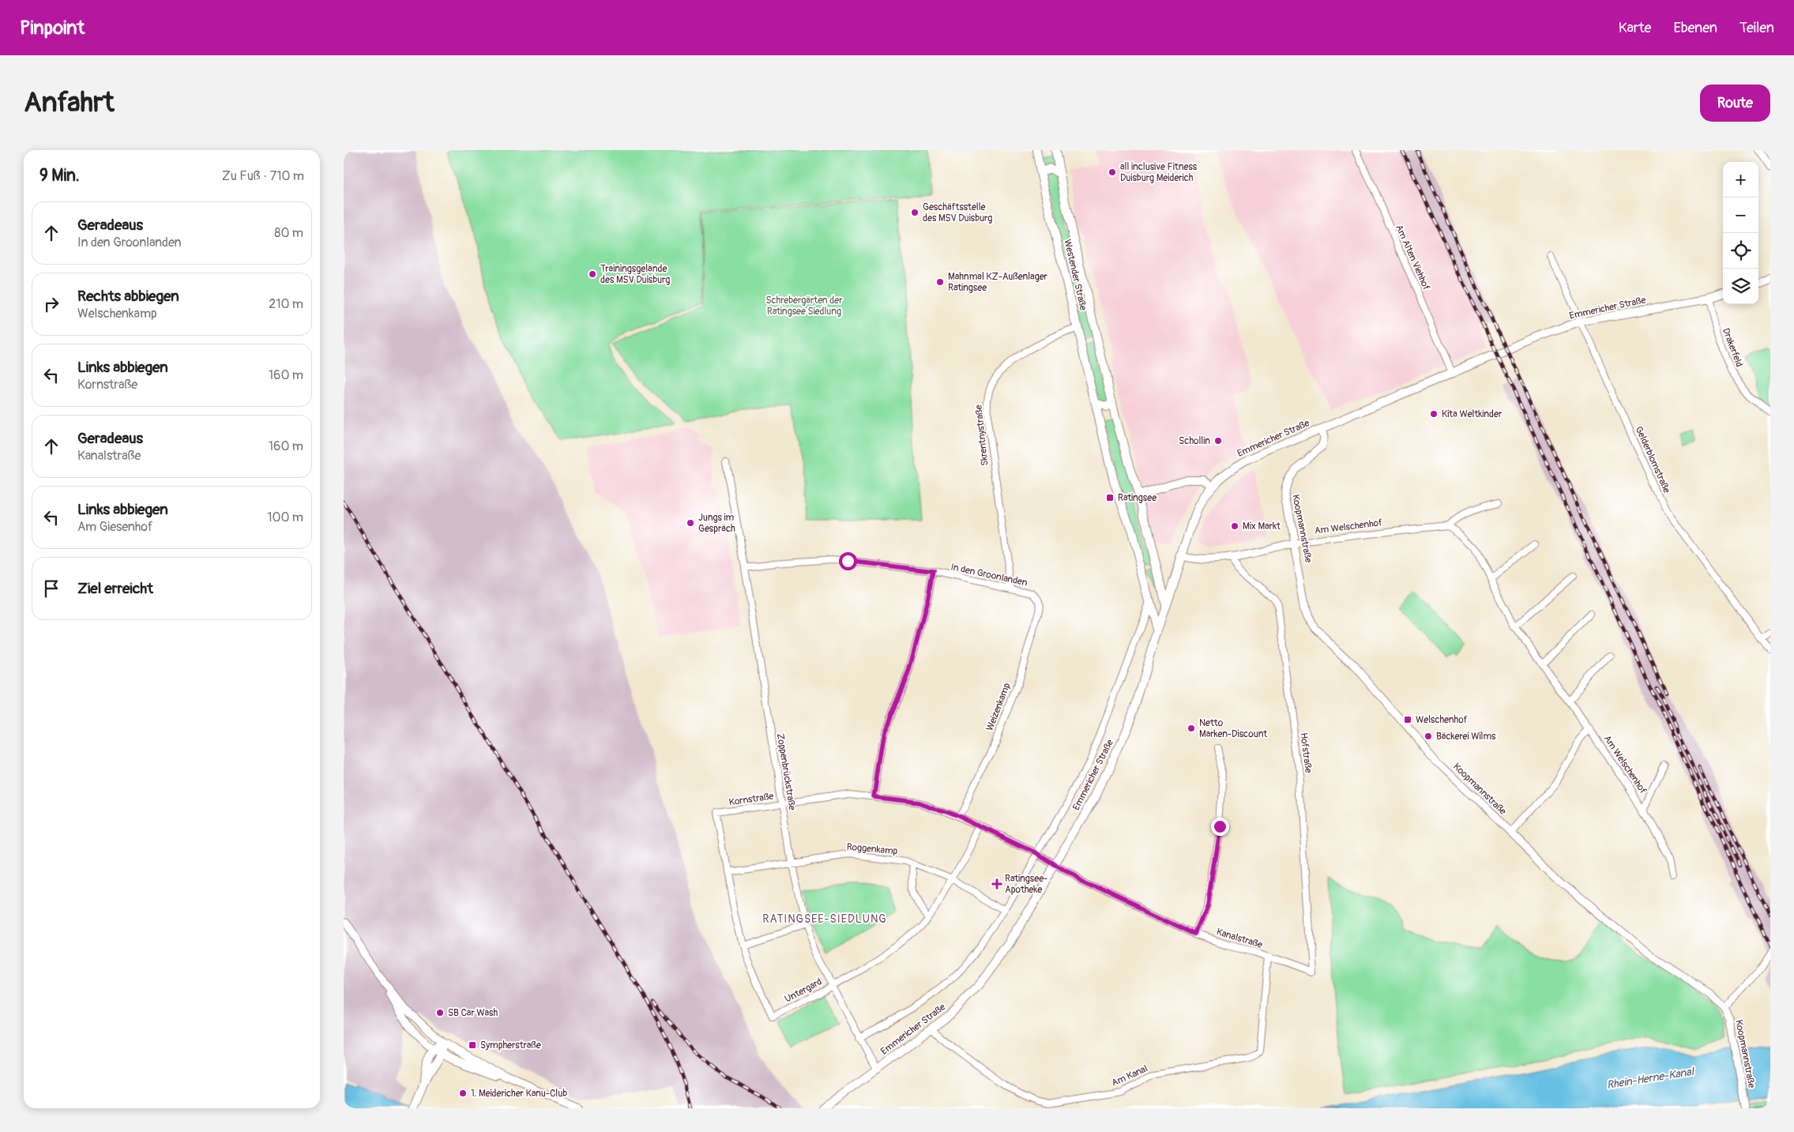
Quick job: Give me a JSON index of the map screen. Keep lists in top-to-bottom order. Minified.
{"streets":{"main road":["Westender Straße","Emmericher Straße"],"street":["Am Alten Viehhof","Drakerfeld","Skrentnystraße","Gelderblomstraße","Am Welschenhof","Koopmannstraße","In den Groonlanden","Weizenkamp","Hofstraße","Zoppenbrückstraße","Kornstraße","Roggenkamp","Kanalstraße","Untergard","Am Kanal"]},"crossings":[["Am Alten Viehhof","Emmericher Straße"],["Westender Straße","Emmericher Straße"],["Westender Straße","Skrentnystraße"],["Emmericher Straße","Drakerfeld"],["Emmericher Straße","Gelderblomstraße"],["Emmericher Straße","Am Welschenhof"],["Emmericher Straße","Koopmannstraße"],["Emmericher Straße","Zoppenbrückstraße"],["Emmericher Straße","Kornstraße"],["Emmericher Straße","Roggenkamp"],["Emmericher Straße","Kanalstraße"],["Emmericher Straße","Am Kanal"],["Skrentnystraße","In den Groonlanden"],["Am Welschenhof","Koopmannstraße"],["Am Welschenhof","Hofstraße"],["In den Groonlanden","Weizenkamp"],["In den Groonlanden","Zoppenbrückstraße"],["Weizenkamp","Kornstraße"],["Hofstraße","Kanalstraße"],["Zoppenbrückstraße","Kornstraße"],["Zoppenbrückstraße","Roggenkamp"],["Zoppenbrückstraße","Untergard"],["Kornstraße","Kanalstraße"],["Kornstraße","Untergard"],["Roggenkamp","Untergard"],["Kanalstraße","Am Kanal"]],"districts":["RATINGSEE-SIEDLUNG"],"water":["Rhein-Herne-Kanal"],"parks":["Schrebergärten der Ratingsee Siedlung"],"places":{"other":["all inclusive Fitness Duisburg Meiderich","Geschäftsstelle des MSV Duisburg","Trainingsgelände des MSV Duisburg","Mahnmal KZ-Außenlager Ratingsee","Kita Weltkinder","Schollin","Jungs im Gespräch","Mix Markt","Netto Marken-Discount","Bäckerei Wilms","SB Car Wash","1. Meidericher Kanu-Club"],"transit":["Ratingsee","Welschenhof","Sympherstraße"],"health":["Ratingsee- Apotheke"]},"page":{"header":"Pinpoint","nav":["Karte","Ebenen","Teilen"],"buttons":"Route","title":"Anfahrt","heading":["9 Min.","Zu Fuß · 710 m"],"map_buttons":["+","−"],"list":[["Geradeaus","In den Groonlanden","80 m"],["Rechts abbiegen","Welschenkamp","210 m"],["Links abbiegen","Kornstraße","160 m"],["Geradeaus","Kanalstraße","160 m"],["Links abbiegen","Am Giesenhof","100 m"],"Ziel erreicht"]}}
